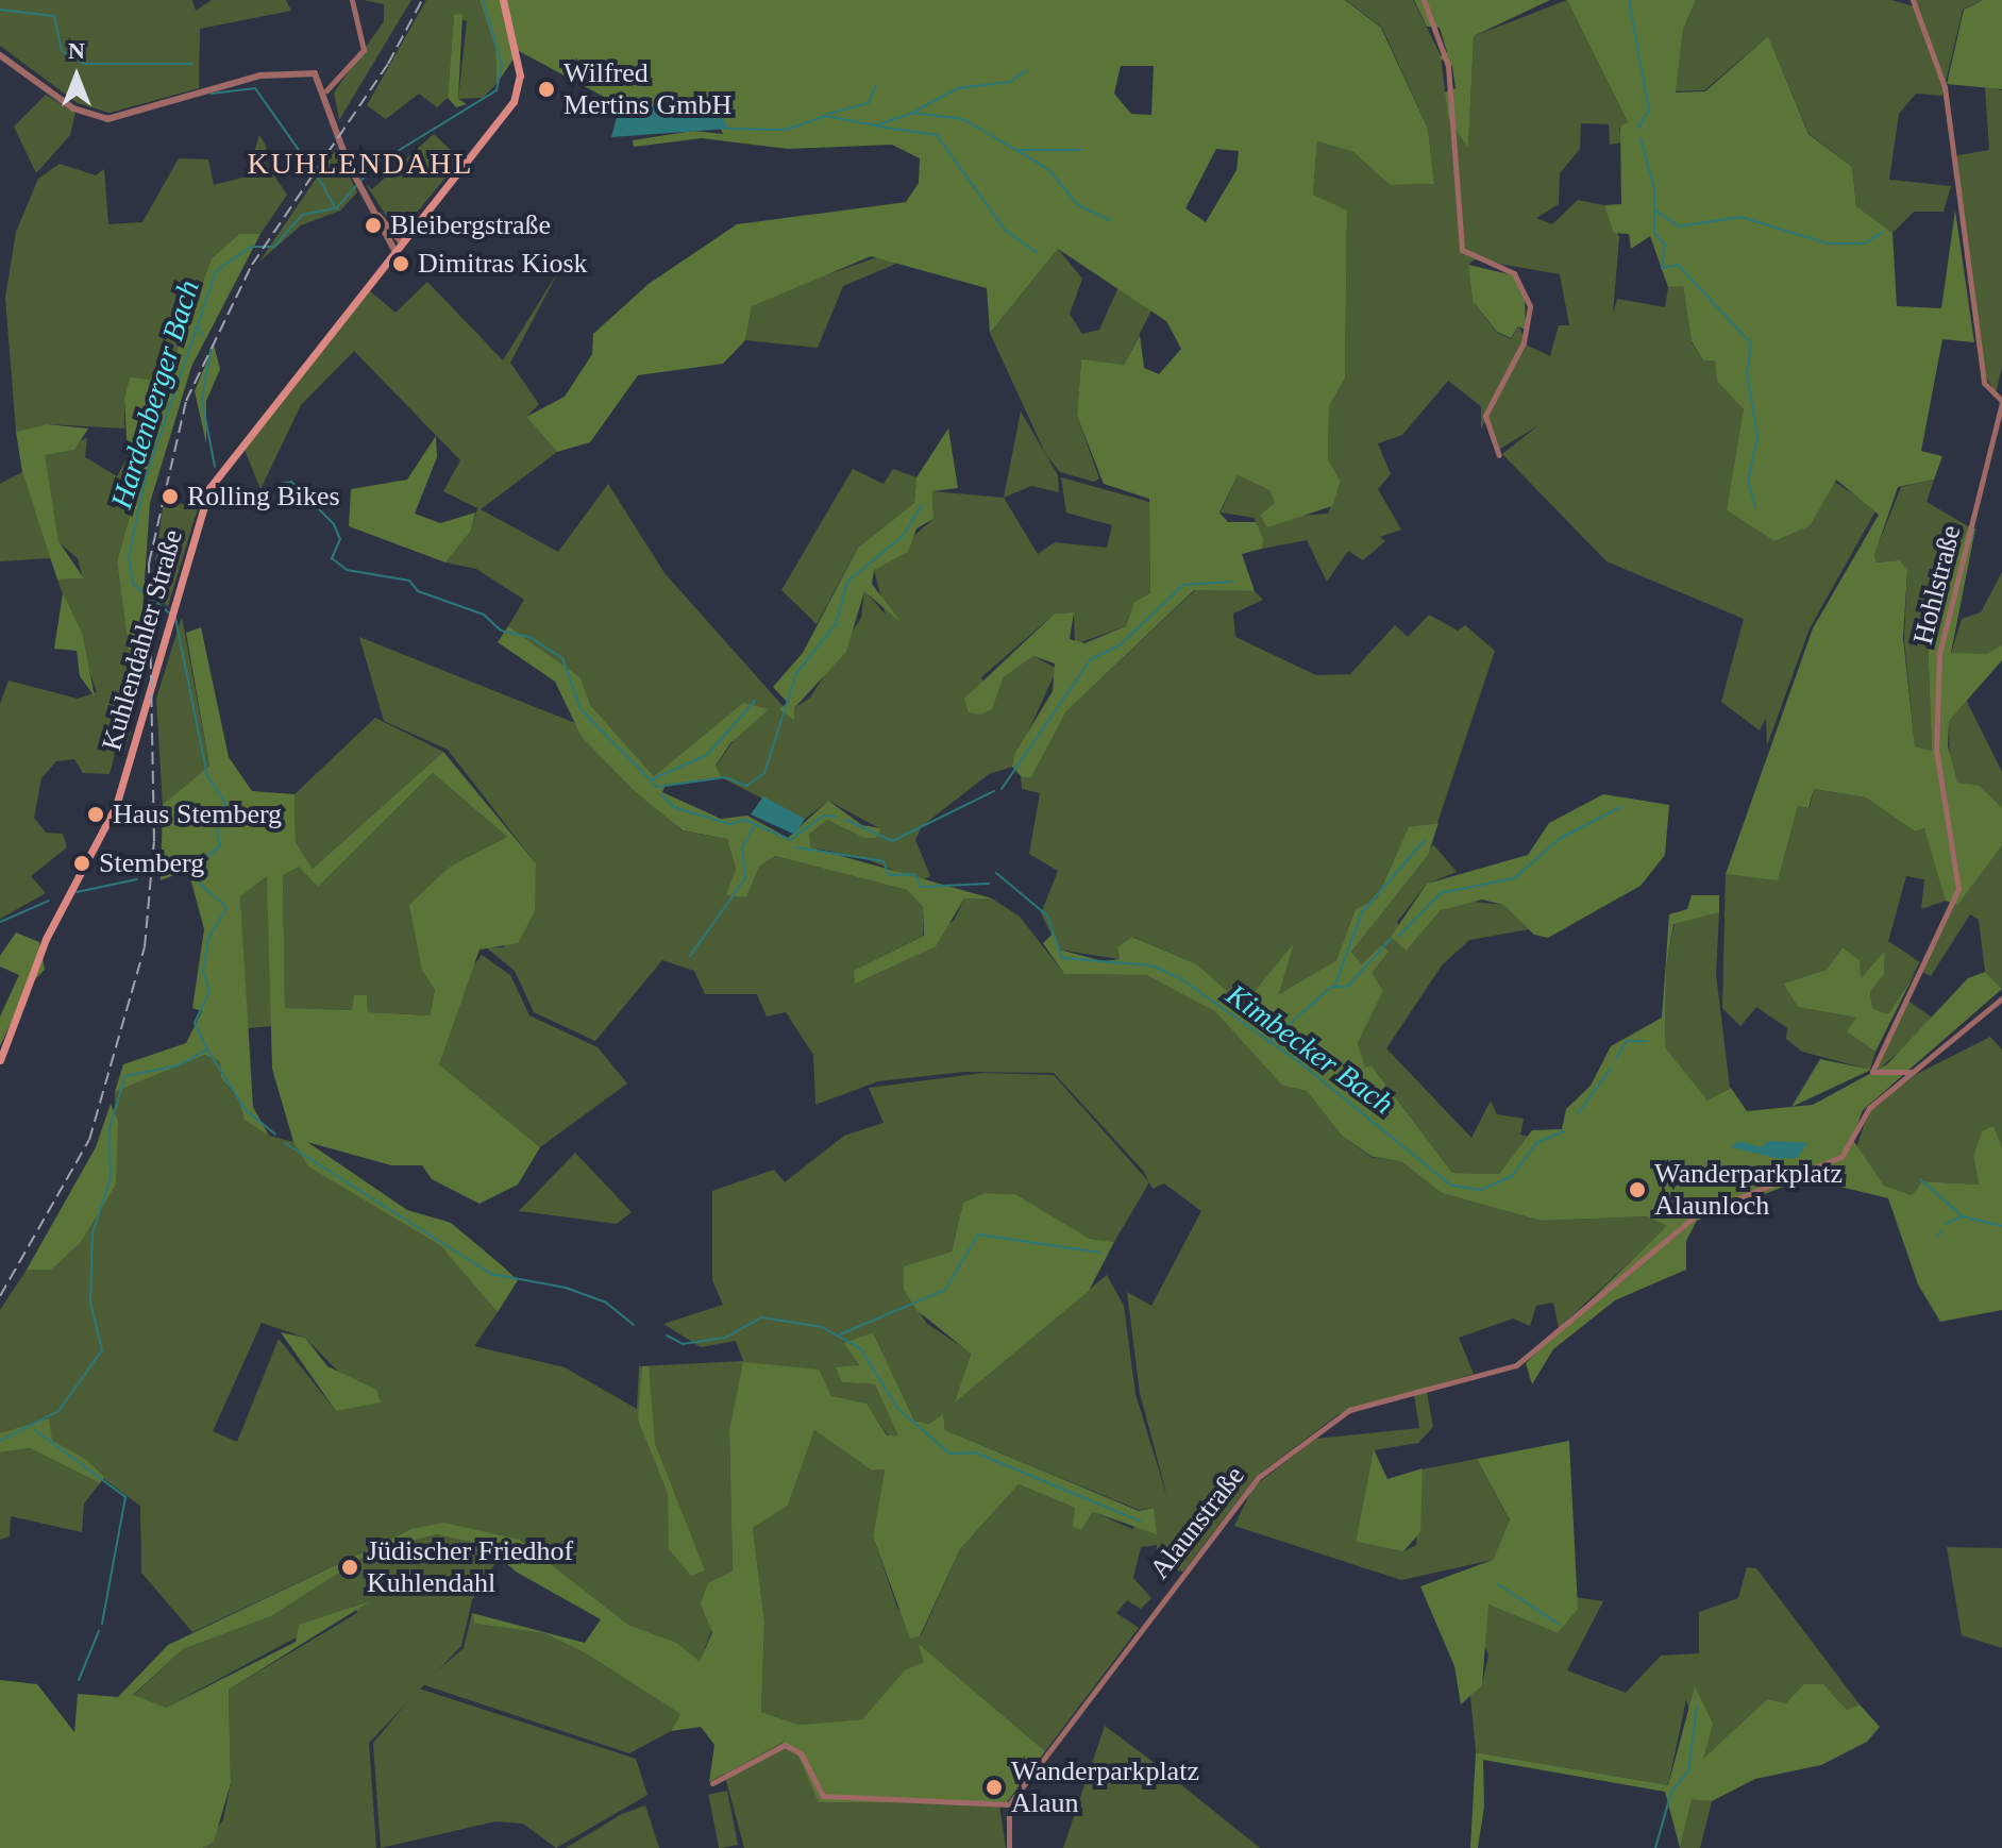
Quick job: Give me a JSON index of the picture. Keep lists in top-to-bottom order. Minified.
{"streets":{"main road":["Kuhlendahler Straße"],"street":["Hohlstraße","Alaunstraße"]},"crossings":[["Hohlstraße","Alaunstraße"]],"districts":["KUHLENDAHL"],"water":["Hardenberger Bach","Kimbecker Bach"],"places":["Wilfred Mertins GmbH","Bleibergstraße","Dimitras Kiosk","Rolling Bikes","Haus Stemberg","Stemberg","Wanderparkplatz Alaunloch","Jüdischer Friedhof Kuhlendahl","Wanderparkplatz Alaun"],"north":"top"}
